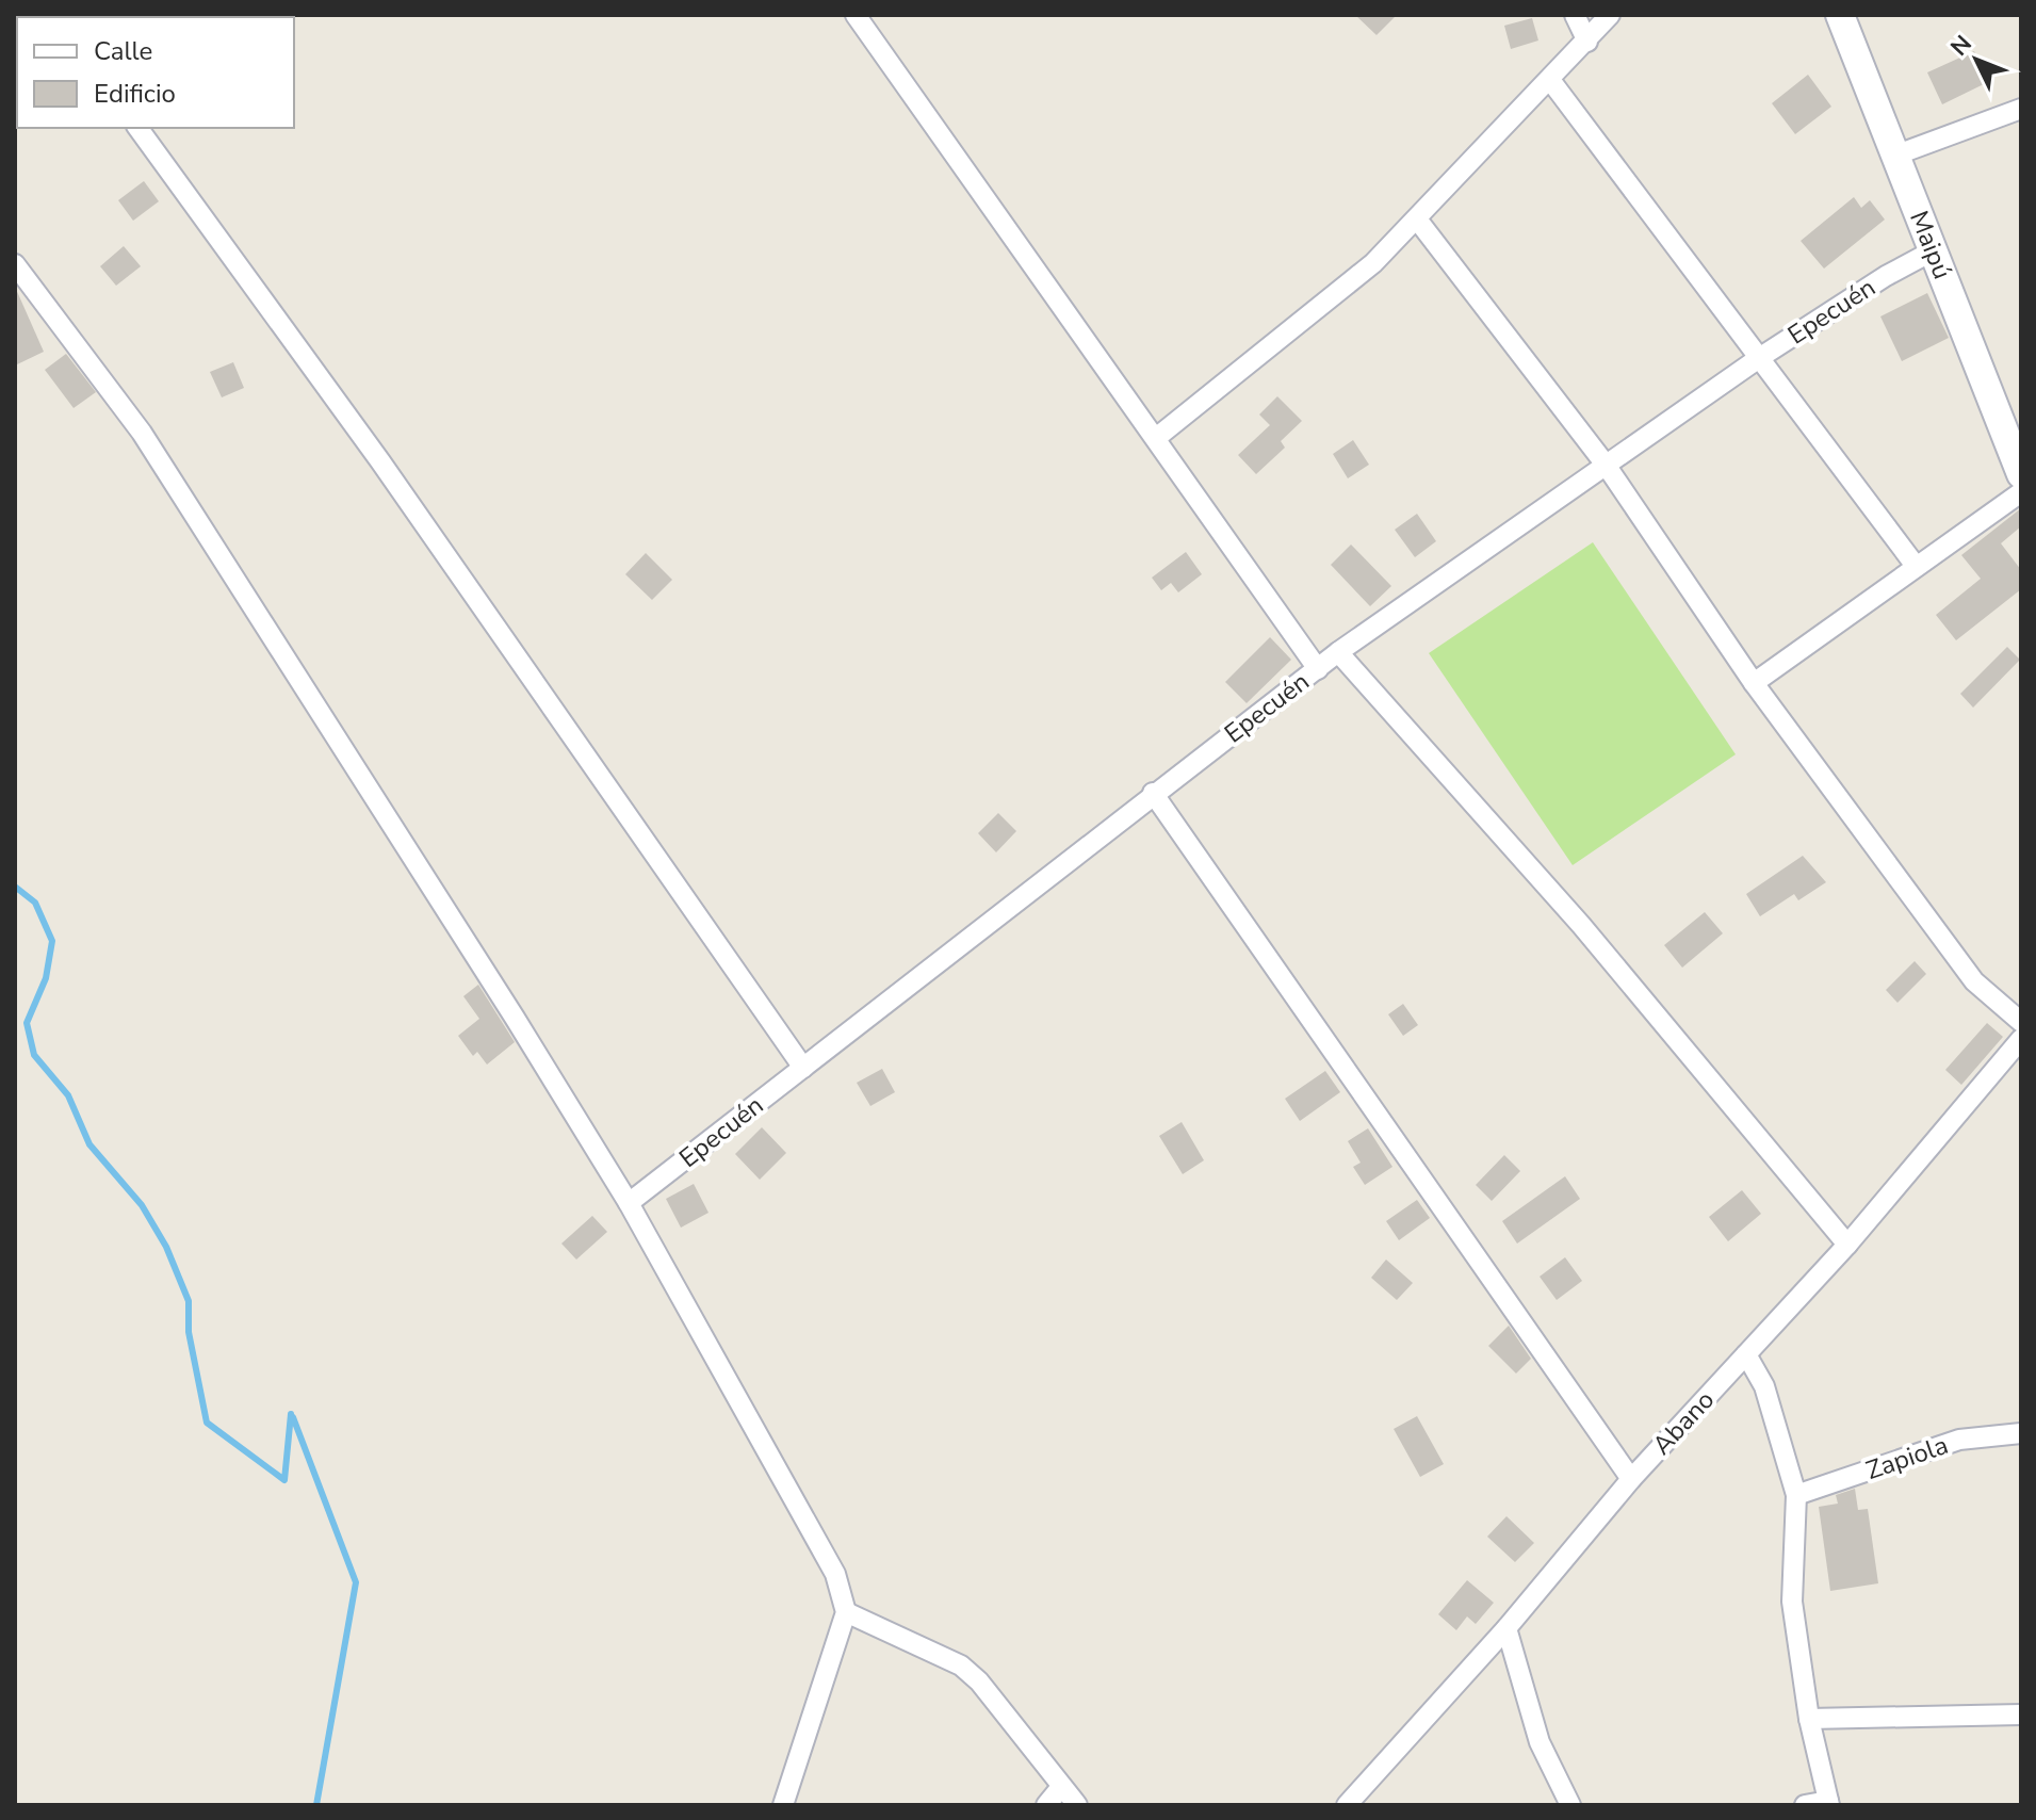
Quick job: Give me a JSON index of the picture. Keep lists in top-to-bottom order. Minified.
{"streets":{"main road":["Maipú"],"street":["Epecuén","Abano","Zapiola"]},"crossings":[["Maipú","Epecuén"]],"legend":["Calle","Edificio"],"north":"top left"}
